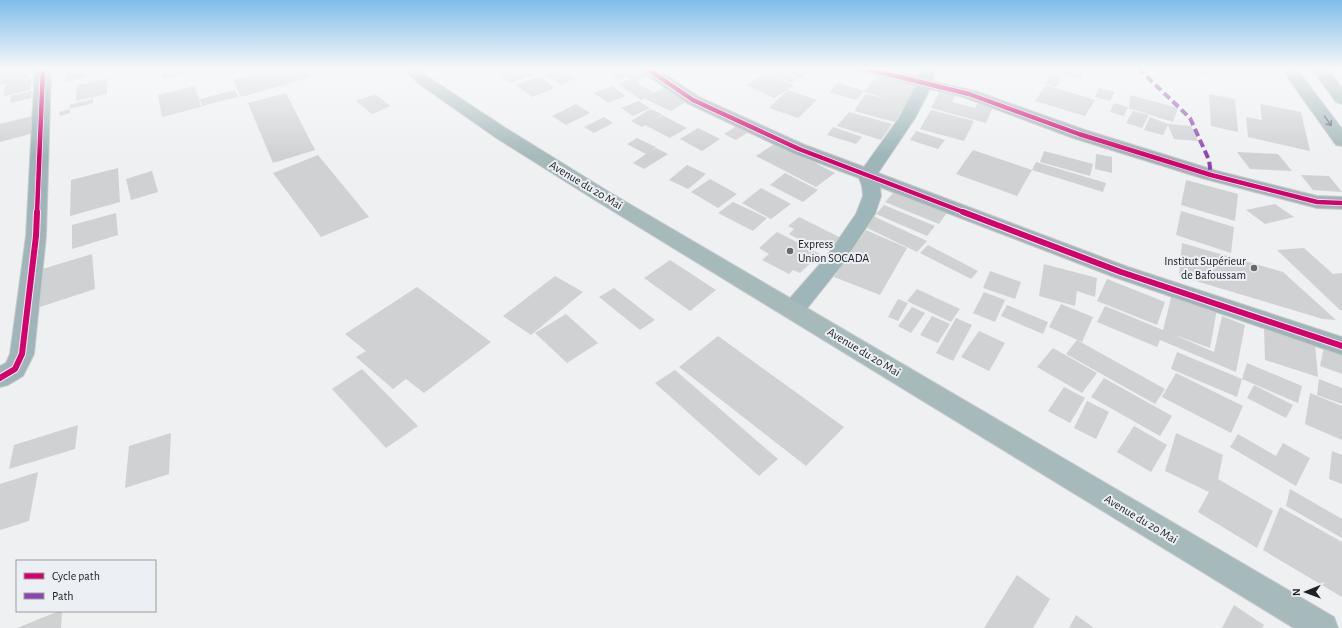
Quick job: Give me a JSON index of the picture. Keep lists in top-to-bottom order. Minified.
{"streets":{"main road":["Avenue du 20 Mai"]},"places":["Express Union SOCADA","Institut Supérieur de Bafoussam"],"legend":["Cycle path","Path"],"north":"left"}
